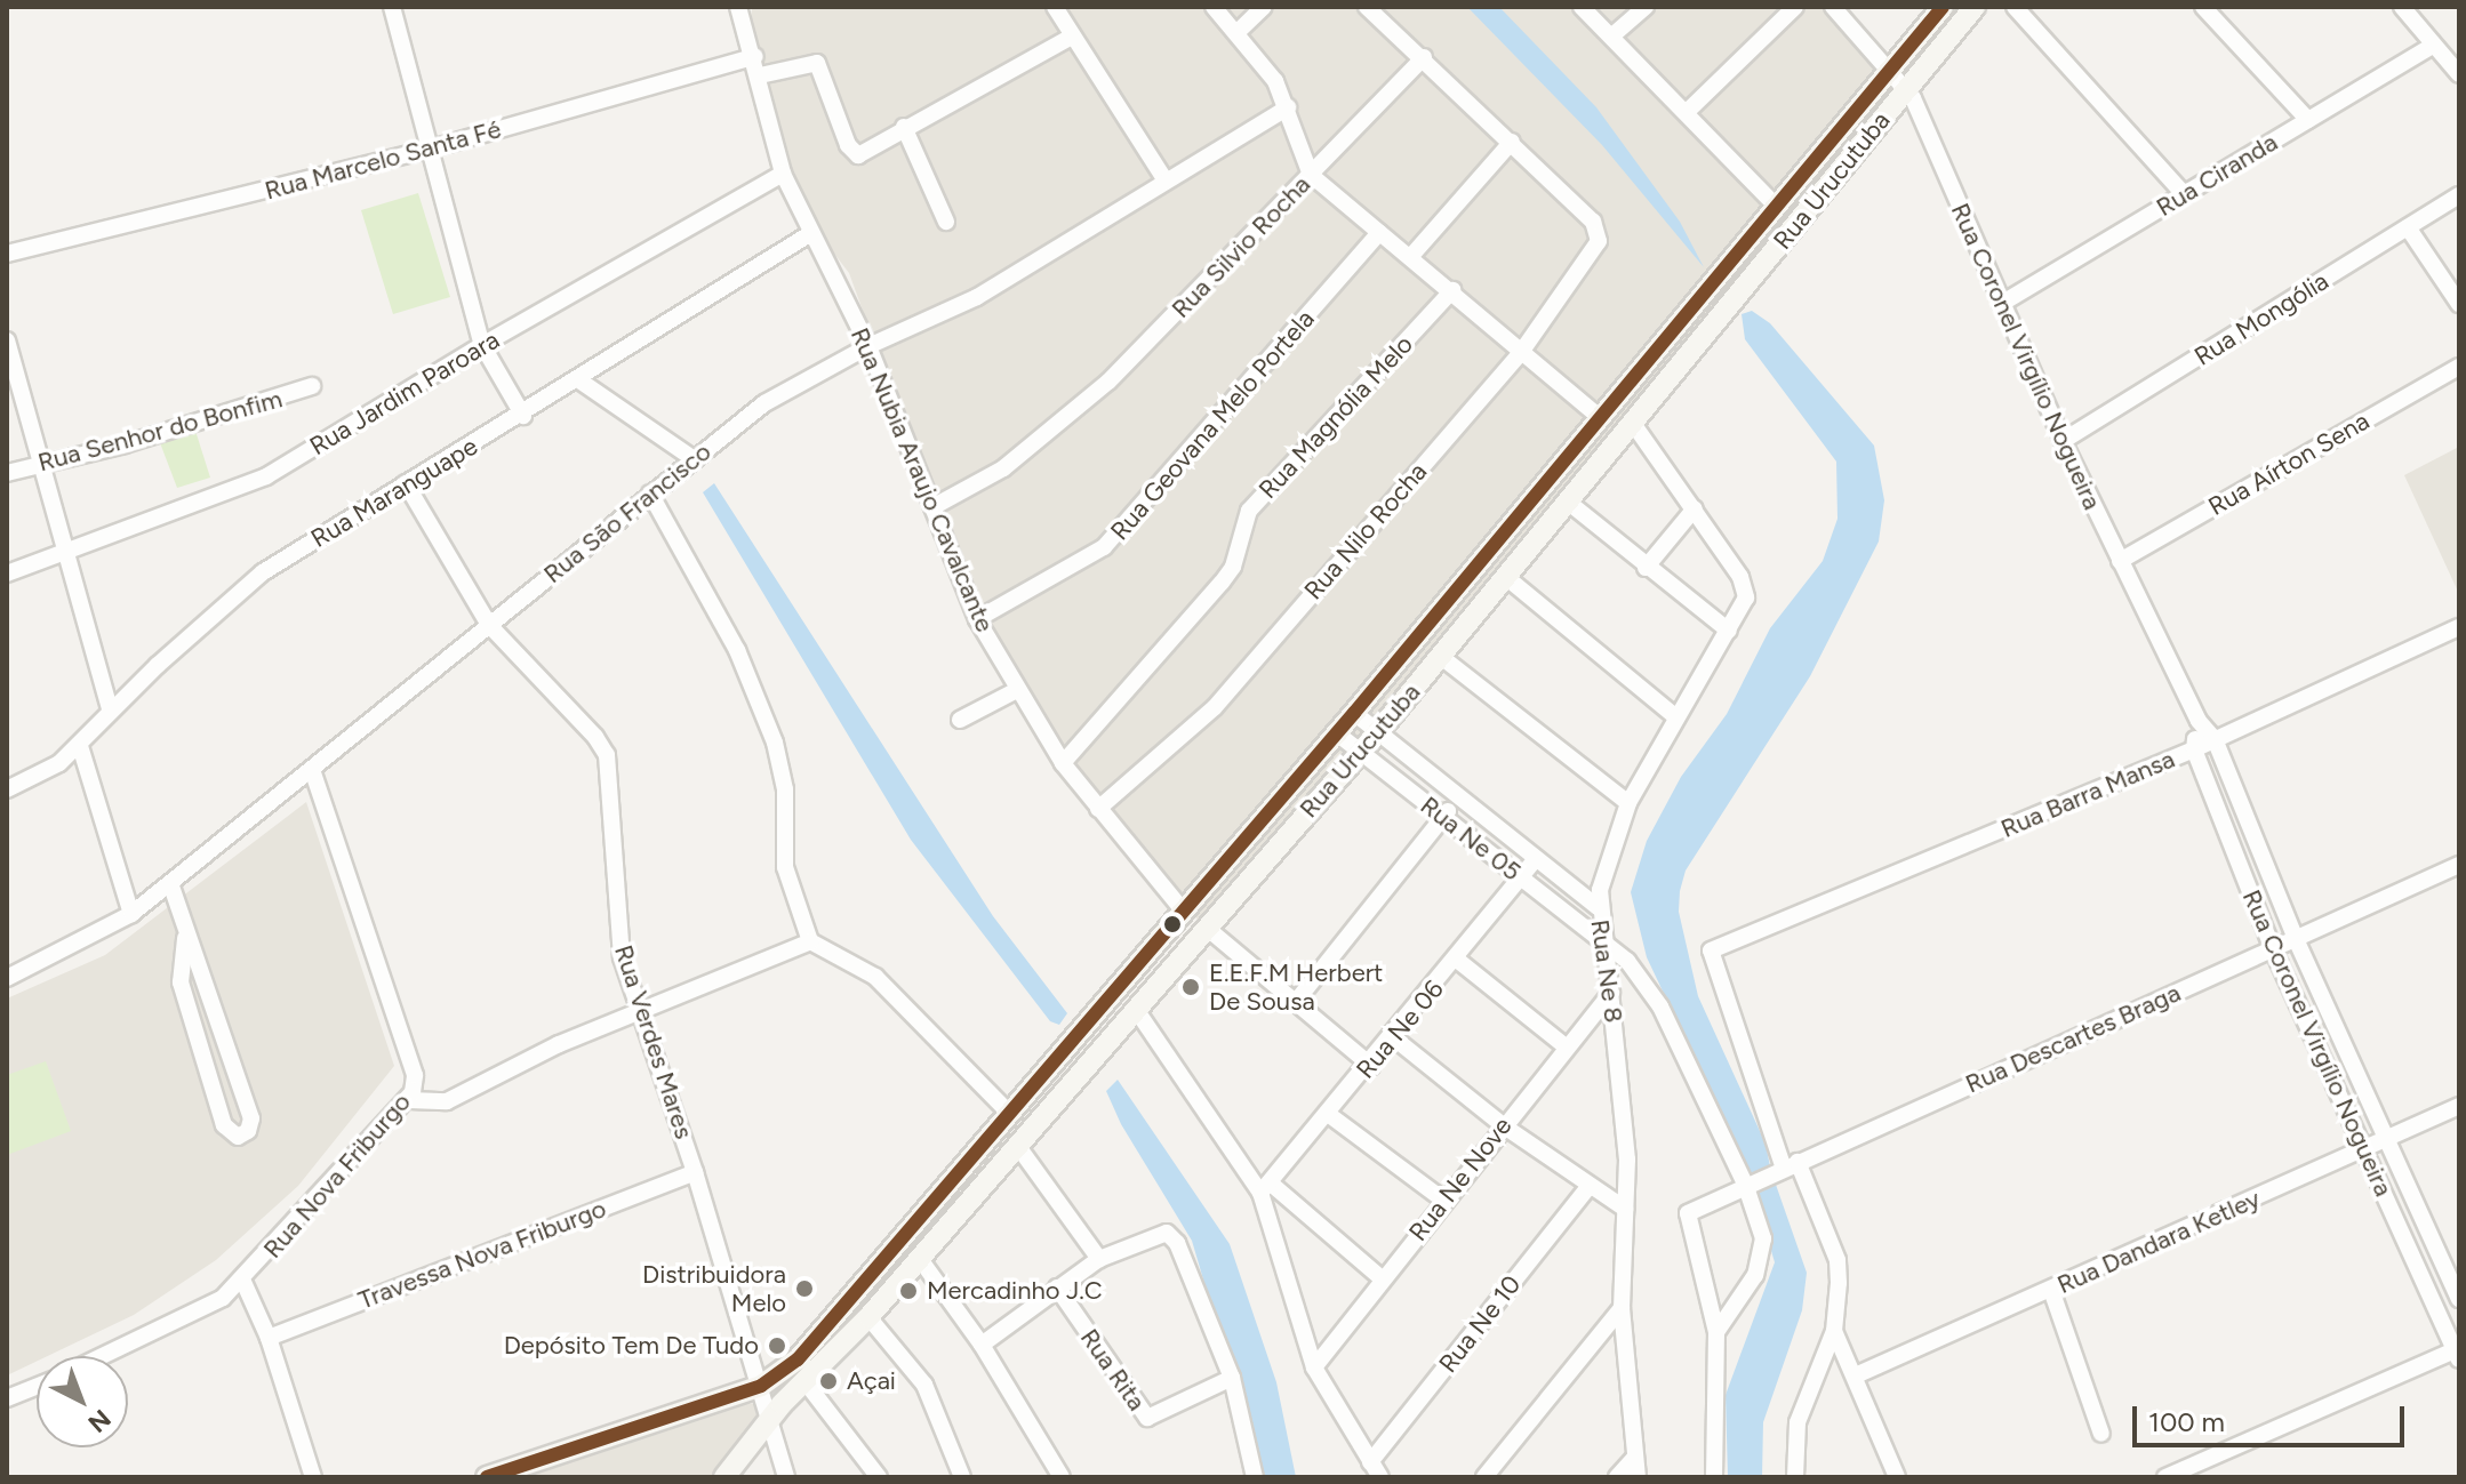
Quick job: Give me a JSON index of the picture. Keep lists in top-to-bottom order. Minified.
{"streets":{"street":["Rua Marcelo Santa Fé","Rua Ciranda","Rua Urucutuba","Rua Silvio Rocha","Rua Mongólia","Rua Coronel Virgílio Nogueira","Rua Jardim Paroara","Rua Magnólia Melo","Rua Geovana Melo Portela","Rua Senhor do Bonfim","Rua Aírton Sena","Rua Nubia Araujo Cavalcante","Rua Maranguape","Rua São Francisco","Rua Nilo Rocha","Rua Barra Mansa","Rua Ne 05","Rua Ne 8","Rua Ne 06","Rua Descartes Braga","Rua Verdes Mares","Rua Nova Friburgo","Rua Ne Nove","Rua Dandara Ketley","Travessa Nova Friburgo","Rua Ne 10","Rua Rita"]},"crossings":[["Rua Marcelo Santa Fé","Rua Nubia Araujo Cavalcante"],["Rua Ciranda","Rua Coronel Virgílio Nogueira"],["Rua Urucutuba","Rua Coronel Virgílio Nogueira"],["Rua Urucutuba","Rua Nubia Araujo Cavalcante"],["Rua Urucutuba","Rua Ne 05"],["Rua Urucutuba","Rua Ne 8"],["Rua Urucutuba","Rua Verdes Mares"],["Rua Silvio Rocha","Rua Nubia Araujo Cavalcante"],["Rua Mongólia","Rua Coronel Virgílio Nogueira"],["Rua Coronel Virgílio Nogueira","Rua Aírton Sena"],["Rua Coronel Virgílio Nogueira","Rua Barra Mansa"],["Rua Coronel Virgílio Nogueira","Rua Descartes Braga"],["Rua Coronel Virgílio Nogueira","Rua Dandara Ketley"],["Rua Jardim Paroara","Rua Nubia Araujo Cavalcante"],["Rua Magnólia Melo","Rua Nubia Araujo Cavalcante"],["Rua Geovana Melo Portela","Rua Nubia Araujo Cavalcante"],["Rua Nubia Araujo Cavalcante","Rua Maranguape"],["Rua Nubia Araujo Cavalcante","Rua São Francisco"],["Rua Nubia Araujo Cavalcante","Rua Nilo Rocha"],["Rua Maranguape","Rua Verdes Mares"],["Rua São Francisco","Rua Verdes Mares"],["Rua São Francisco","Rua Nova Friburgo"],["Rua Barra Mansa","Rua Descartes Braga"],["Rua Ne 05","Rua Ne 8"],["Rua Ne 05","Rua Ne 06"],["Rua Ne 05","Rua Descartes Braga"],["Rua Ne 8","Rua Ne Nove"],["Rua Verdes Mares","Travessa Nova Friburgo"]],"places":["E.E.F.M Herbert De Sousa","Distribuidora Melo","Mercadinho J.C","Depósito Tem De Tudo","Açai"],"scale_bar":"100 m","north":"bottom right"}
